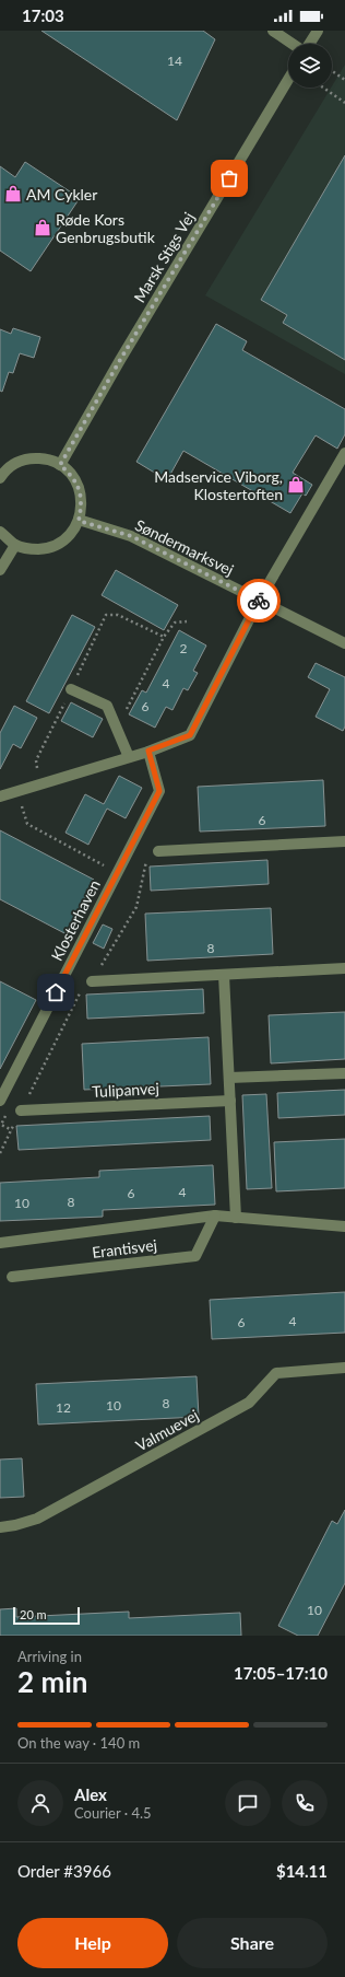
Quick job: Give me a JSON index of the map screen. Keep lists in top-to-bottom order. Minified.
{"streets":{"street":["Marsk Stigs Vej","Søndermarksvej","Klosterhaven","Tulipanvej","Erantisvej","Valmuevej"]},"places":{"shop":["AM Cykler","Røde Kors Genbrugsbutik","Madservice Viborg, Klostertoften"]},"house_numbers":["14","2","4","6","6","8","4","6","8","10","4","6","8","10","12","10"],"scale_bar":"20 m","page":{"status":"17:03","scale":"20 m","heading":["2 min","Arriving in","17:05–17:10"],"panel":["Alex","Courier · 4.5","Order #3966","$14.11"],"bar":"On the way · 140 m","buttons":["Help","Share"]}}
